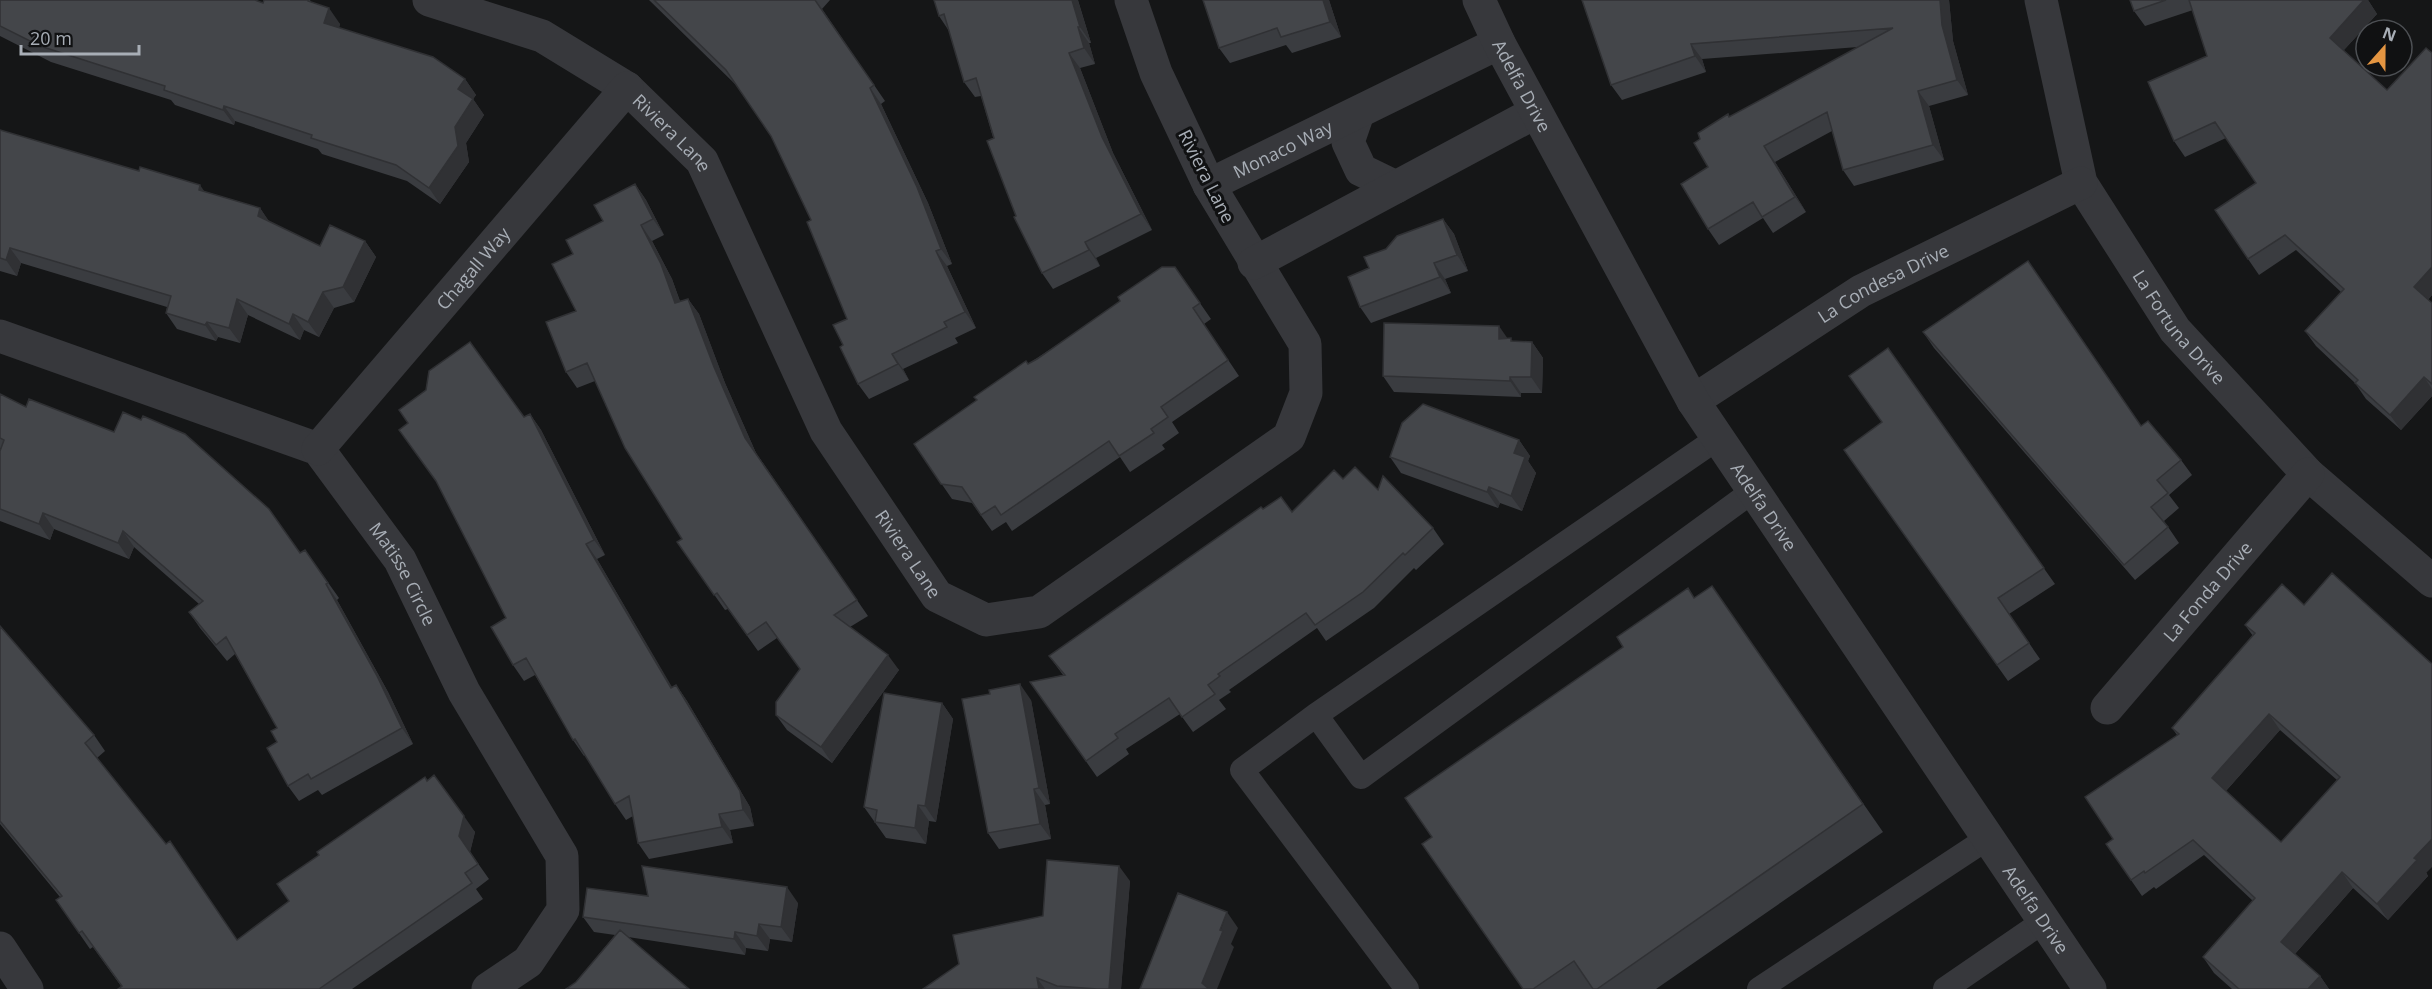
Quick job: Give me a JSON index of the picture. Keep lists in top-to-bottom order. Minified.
{"streets":{"street":["Adelfa Drive","Riviera Lane","Monaco Way","Chagall Way","La Condesa Drive","La Fortuna Drive","Matisse Circle","La Fonda Drive"]},"crossings":[["Adelfa Drive","Monaco Way"],["Adelfa Drive","La Condesa Drive"],["Riviera Lane","Monaco Way"],["Riviera Lane","Chagall Way"],["Chagall Way","Matisse Circle"],["La Condesa Drive","La Fortuna Drive"],["La Fortuna Drive","La Fonda Drive"]],"scale_bar":"20 m","north":"top"}
